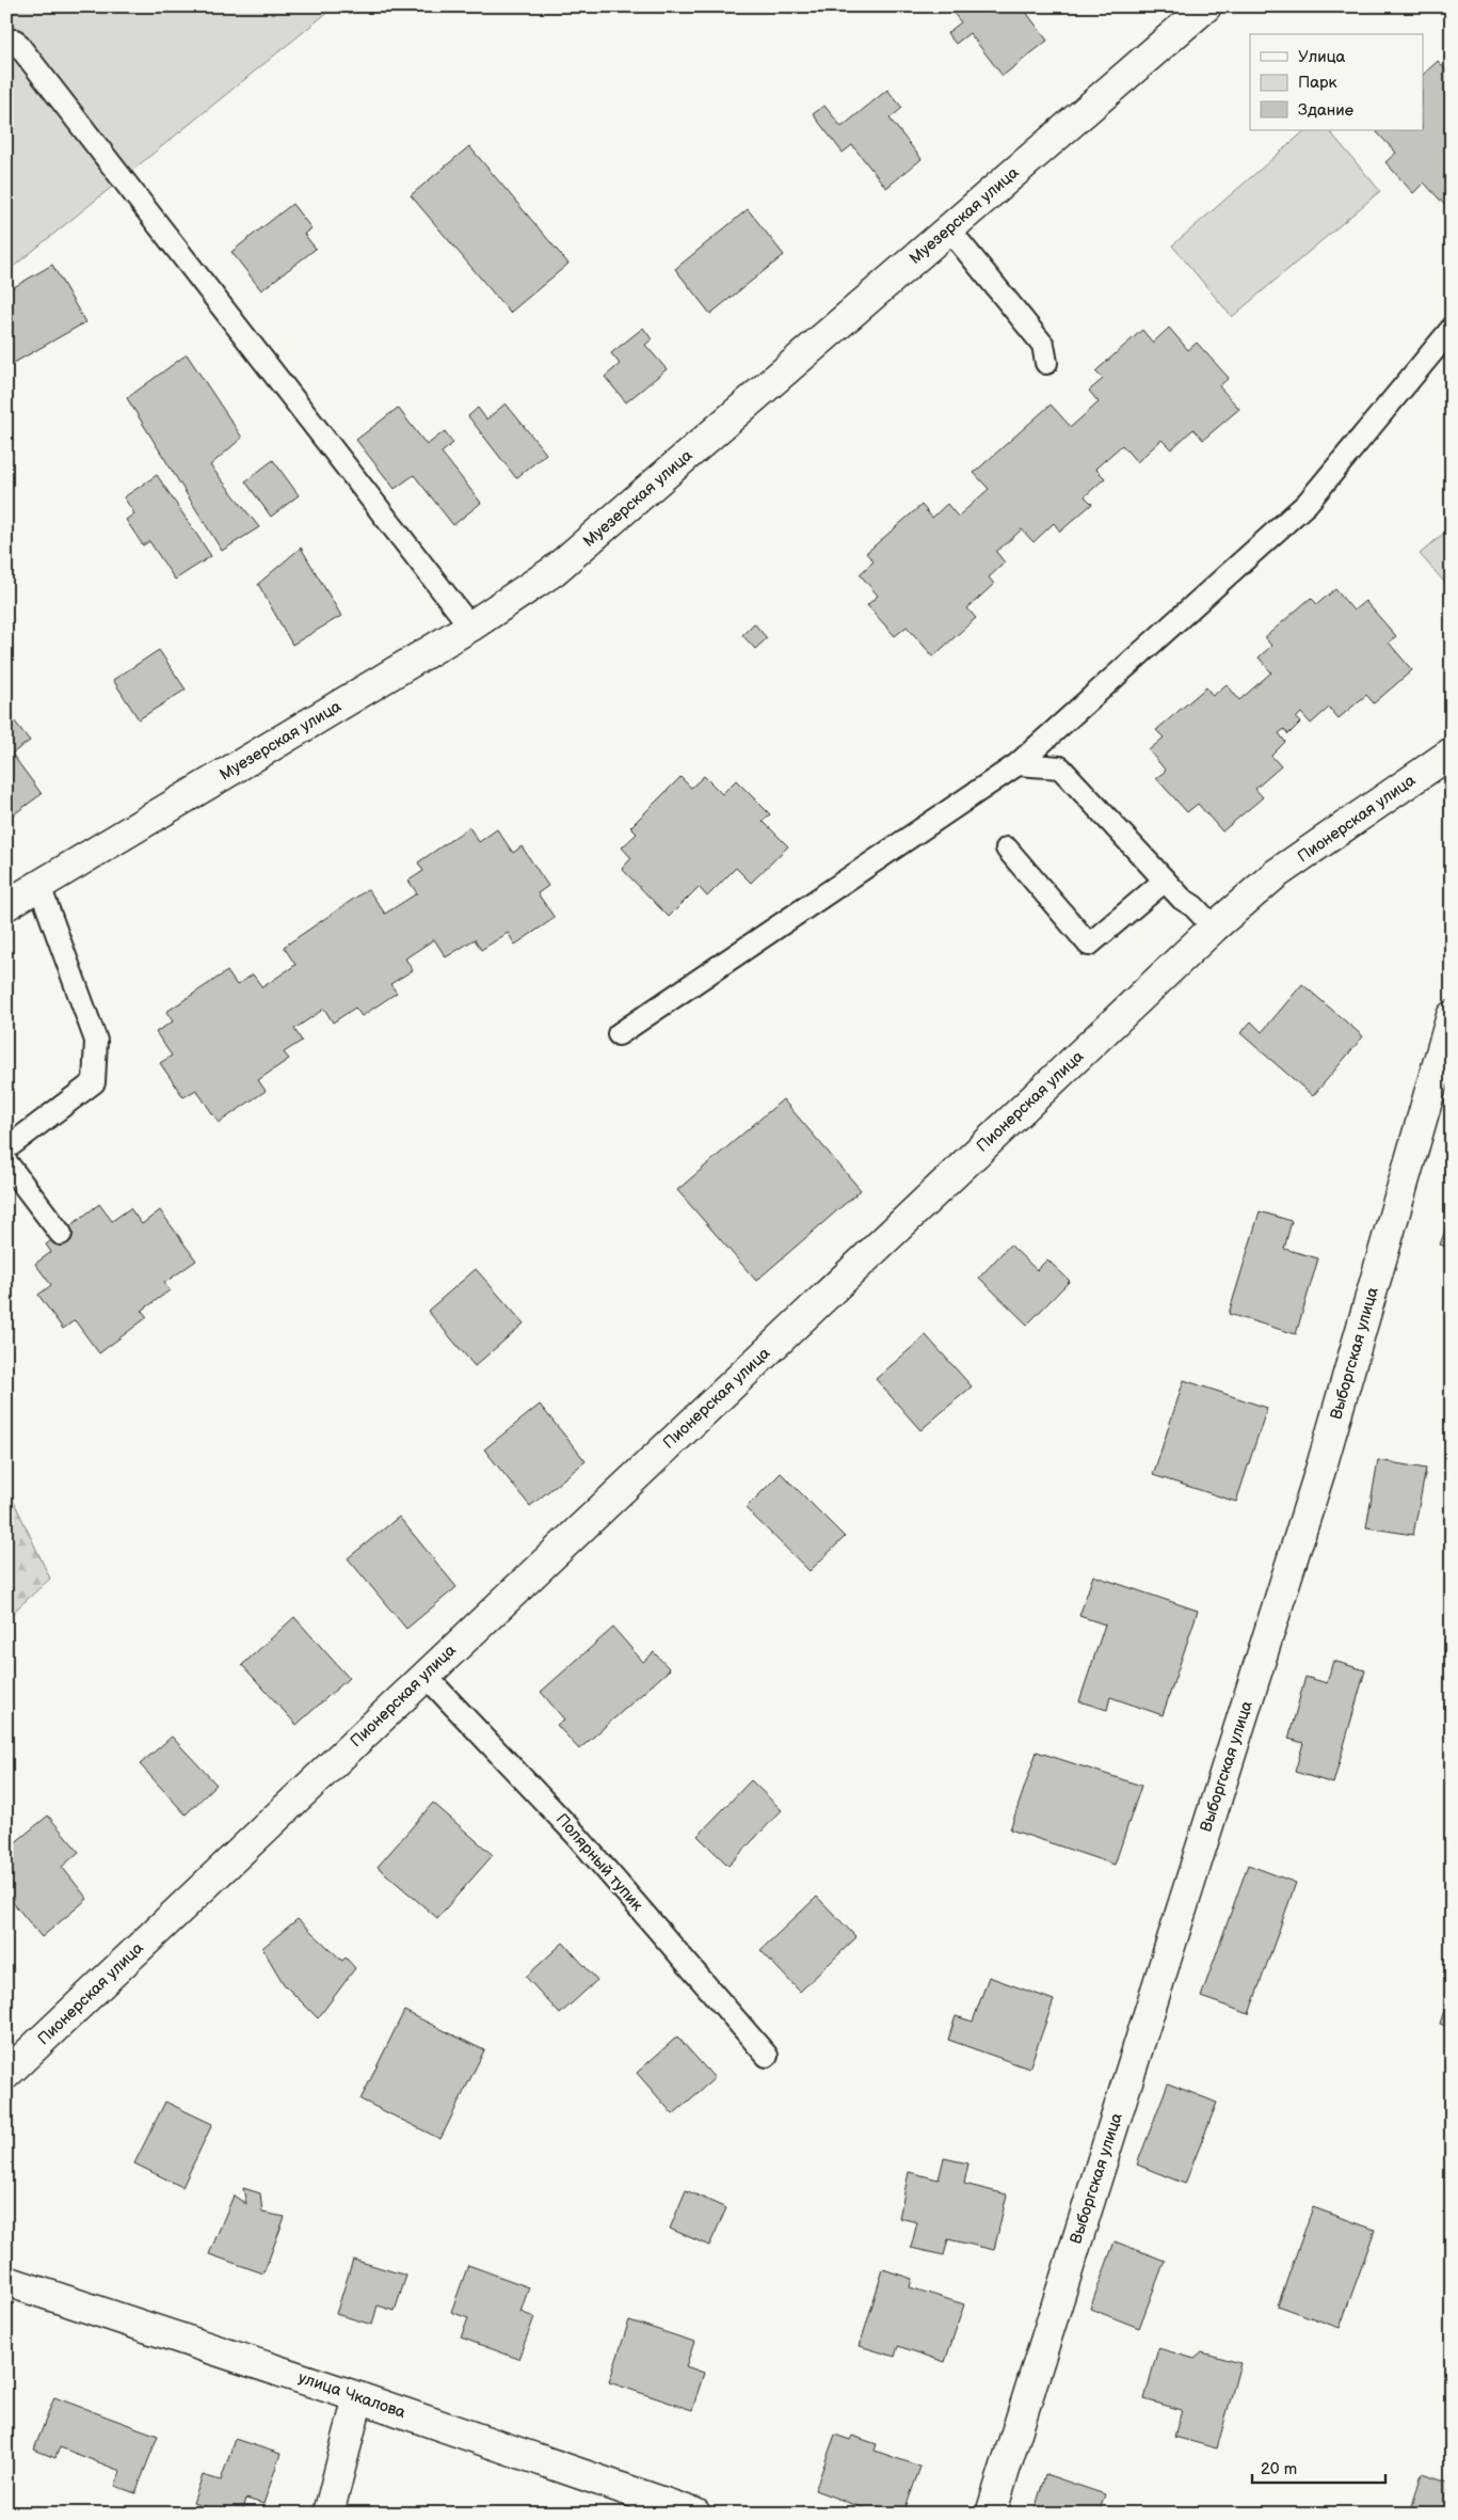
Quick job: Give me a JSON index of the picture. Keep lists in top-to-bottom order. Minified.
{"streets":{"street":["Муезерская улица","Пионерская улица","Выборгская улица","улица Чкалова"],"lane":["Полярный тупик"]},"crossings":[["Пионерская улица","Полярный тупик"]],"legend":["Улица","Парк","Здание"],"scale_bar":"20 m"}
